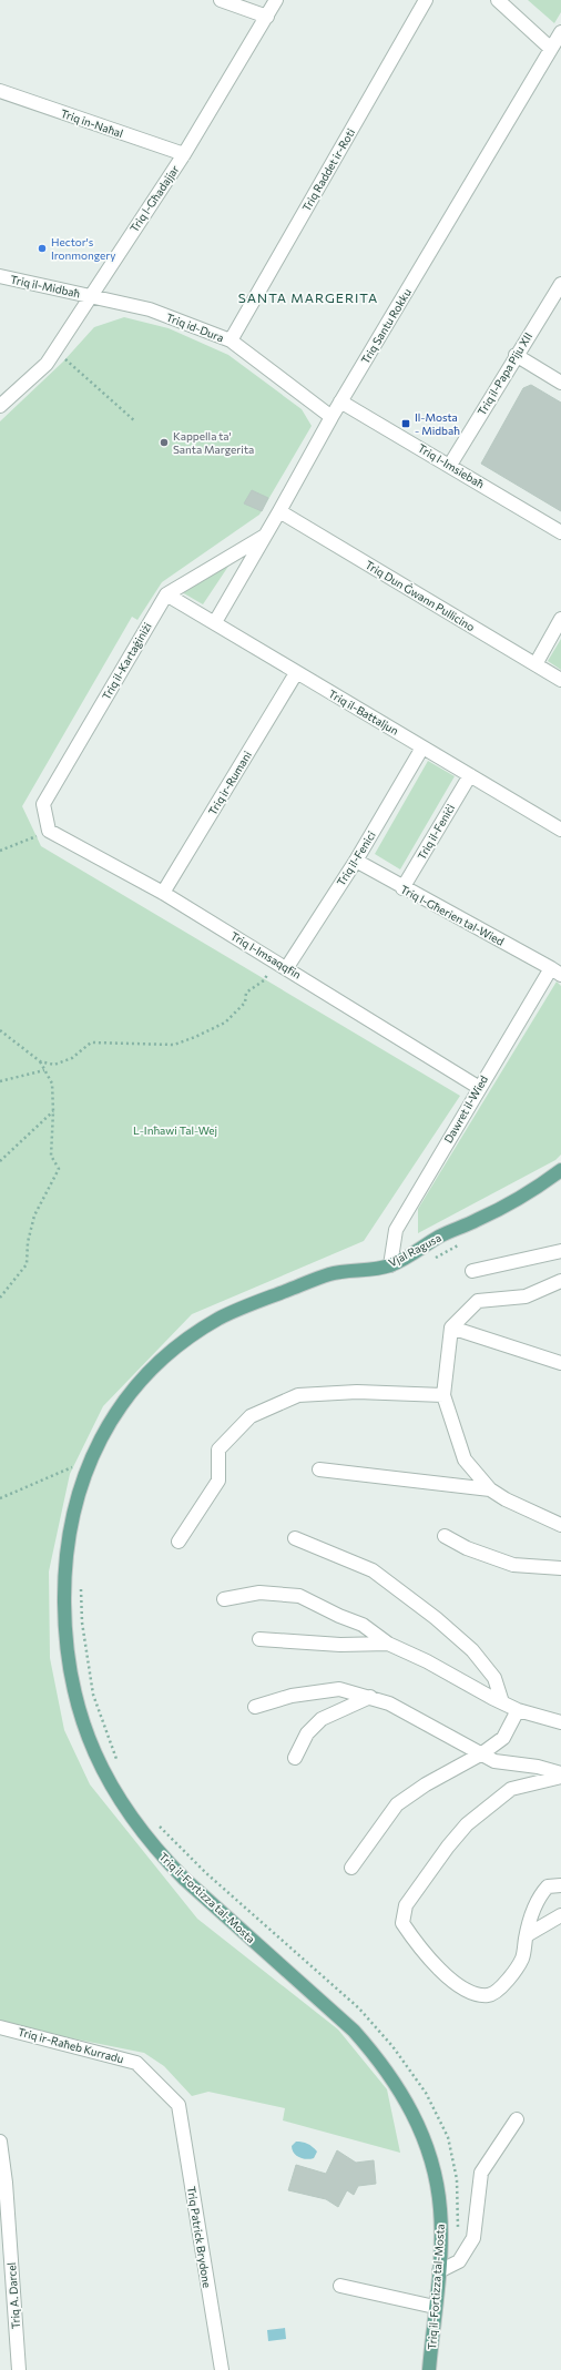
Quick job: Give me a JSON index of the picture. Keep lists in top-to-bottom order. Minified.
{"streets":{"main road":["Vjal Ragusa","Triq il-Fortizza tal-Mosta"],"street":["Triq in-Naħal","Triq Raddet ir-Roti","Triq l-Għadajjar","Triq il-Midbaħ","Triq Santu Rokku","Triq id-Dura","Triq il-Papa Piju XII","Triq l-Imsiebaħ","Triq Dun Ġwann Pullicino","Triq il-Kartaġiniżi","Triq il-Battaljun","Triq ir-Rumani","Triq il-Feniċi","Triq il-Fenici","Triq l-Għerien tal-Wied","Triq l-Imsaqqfin","Dawret il-Wied","Triq ir-Raħeb Kurradu","Triq Patrick Brydone","Triq A. Darcel"]},"crossings":[["Triq in-Naħal","Triq l-Għadajjar"],["Triq Raddet ir-Roti","Triq id-Dura"],["Triq l-Għadajjar","Triq il-Midbaħ"],["Triq l-Għadajjar","Triq id-Dura"],["Triq il-Midbaħ","Triq id-Dura"],["Triq Santu Rokku","Triq id-Dura"],["Triq Santu Rokku","Triq l-Imsiebaħ"],["Triq Santu Rokku","Triq Dun Ġwann Pullicino"],["Triq Santu Rokku","Triq il-Kartaġiniżi"],["Triq Santu Rokku","Triq il-Battaljun"],["Triq il-Papa Piju XII","Triq l-Imsiebaħ"],["Triq il-Kartaġiniżi","Triq il-Battaljun"],["Triq il-Kartaġiniżi","Triq l-Imsaqqfin"],["Triq il-Battaljun","Triq ir-Rumani"],["Triq il-Battaljun","Triq il-Feniċi"],["Triq il-Battaljun","Triq il-Fenici"],["Triq ir-Rumani","Triq l-Imsaqqfin"],["Triq il-Feniċi","Triq l-Għerien tal-Wied"],["Triq il-Fenici","Triq l-Għerien tal-Wied"],["Triq il-Fenici","Triq l-Imsaqqfin"],["Triq l-Għerien tal-Wied","Dawret il-Wied"],["Triq l-Imsaqqfin","Dawret il-Wied"],["Dawret il-Wied","Vjal Ragusa"],["Vjal Ragusa","Triq il-Fortizza tal-Mosta"],["Triq ir-Raħeb Kurradu","Triq Patrick Brydone"]],"districts":["SANTA MARGERITA"],"parks":["L-Inħawi Tal-Wej"],"places":{"other":["Hector's Ironmongery","Kappella ta' Santa Margerita"],"transit":["Il-Mosta - Midbaħ"]}}
